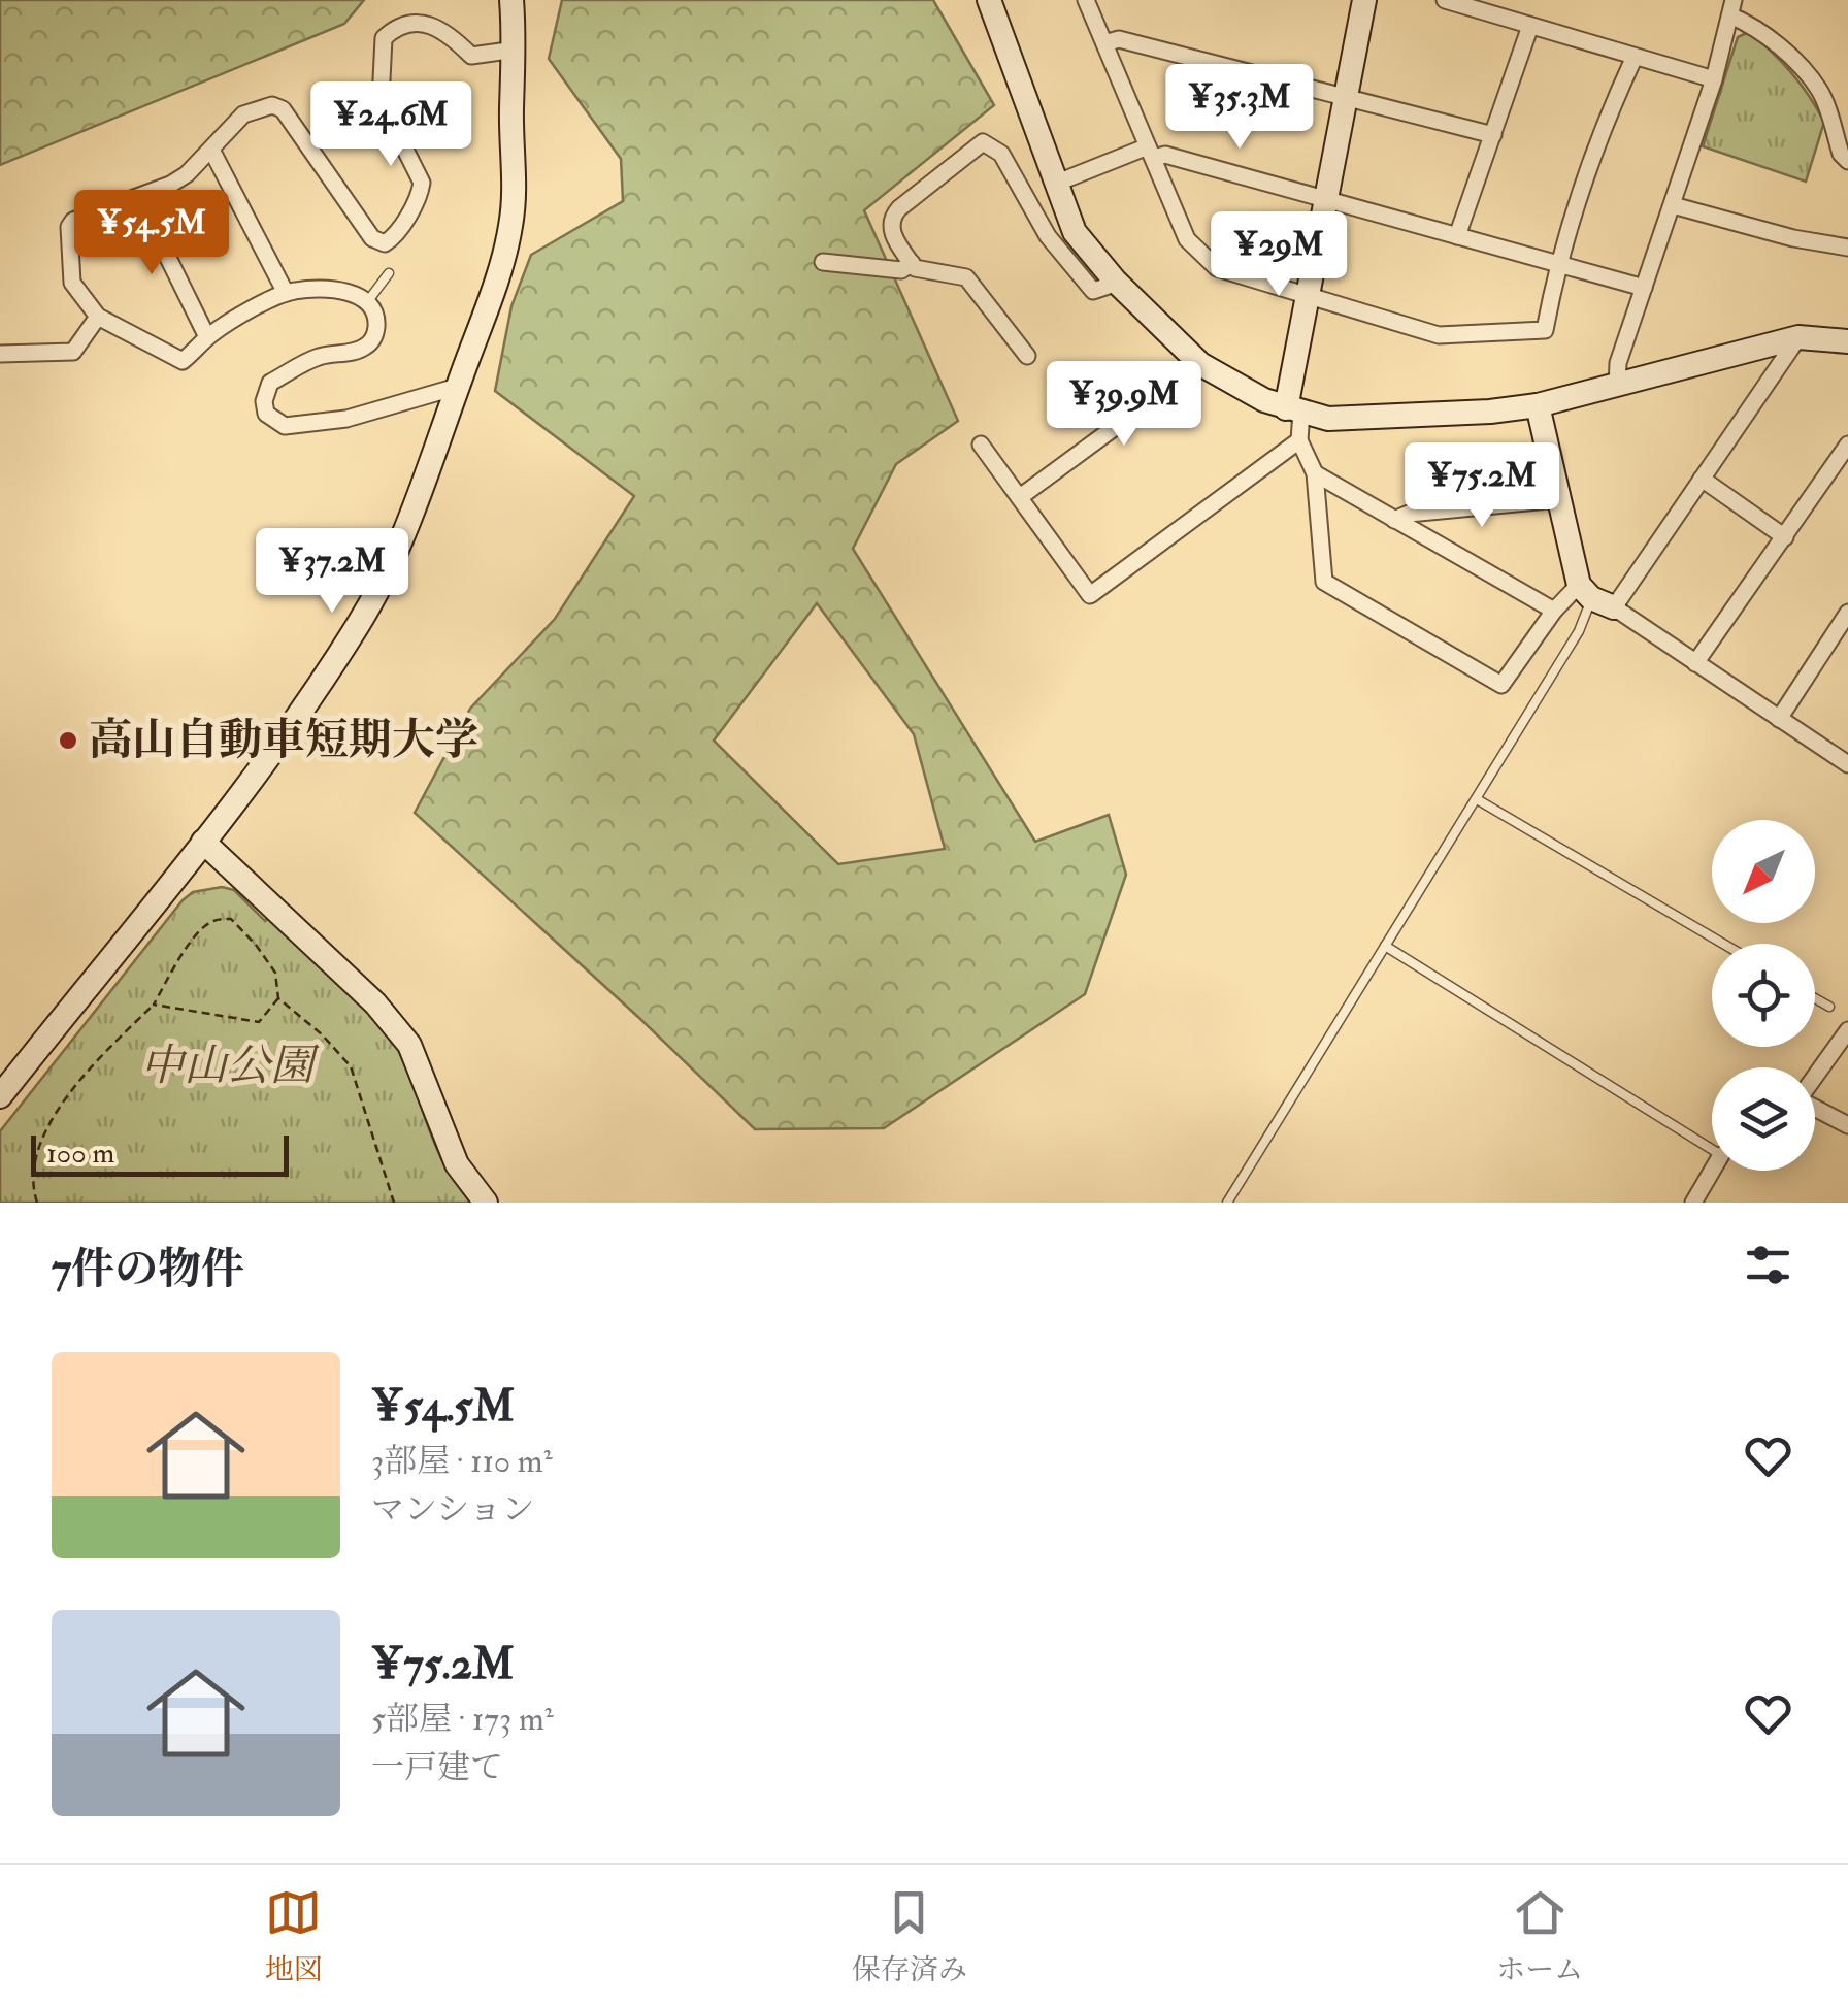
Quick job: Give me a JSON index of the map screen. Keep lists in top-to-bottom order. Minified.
{"parks":["中山公園"],"places":["高山自動車短期大学"],"scale_bar":"100 m","north":"bottom left","page":{"price":["¥35.3M","¥24.6M","¥54.5M","¥29M","¥39.9M","¥75.2M","¥37.2M"],"scale":"100 m","heading":"7件の物件","list":[{"name":"¥54.5M","note":"3部屋 · 110 m² · マンション"},{"name":"¥75.2M","note":"5部屋 · 173 m² · 一戸建て"}],"tabs":["地図","保存済み","ホーム"]}}
